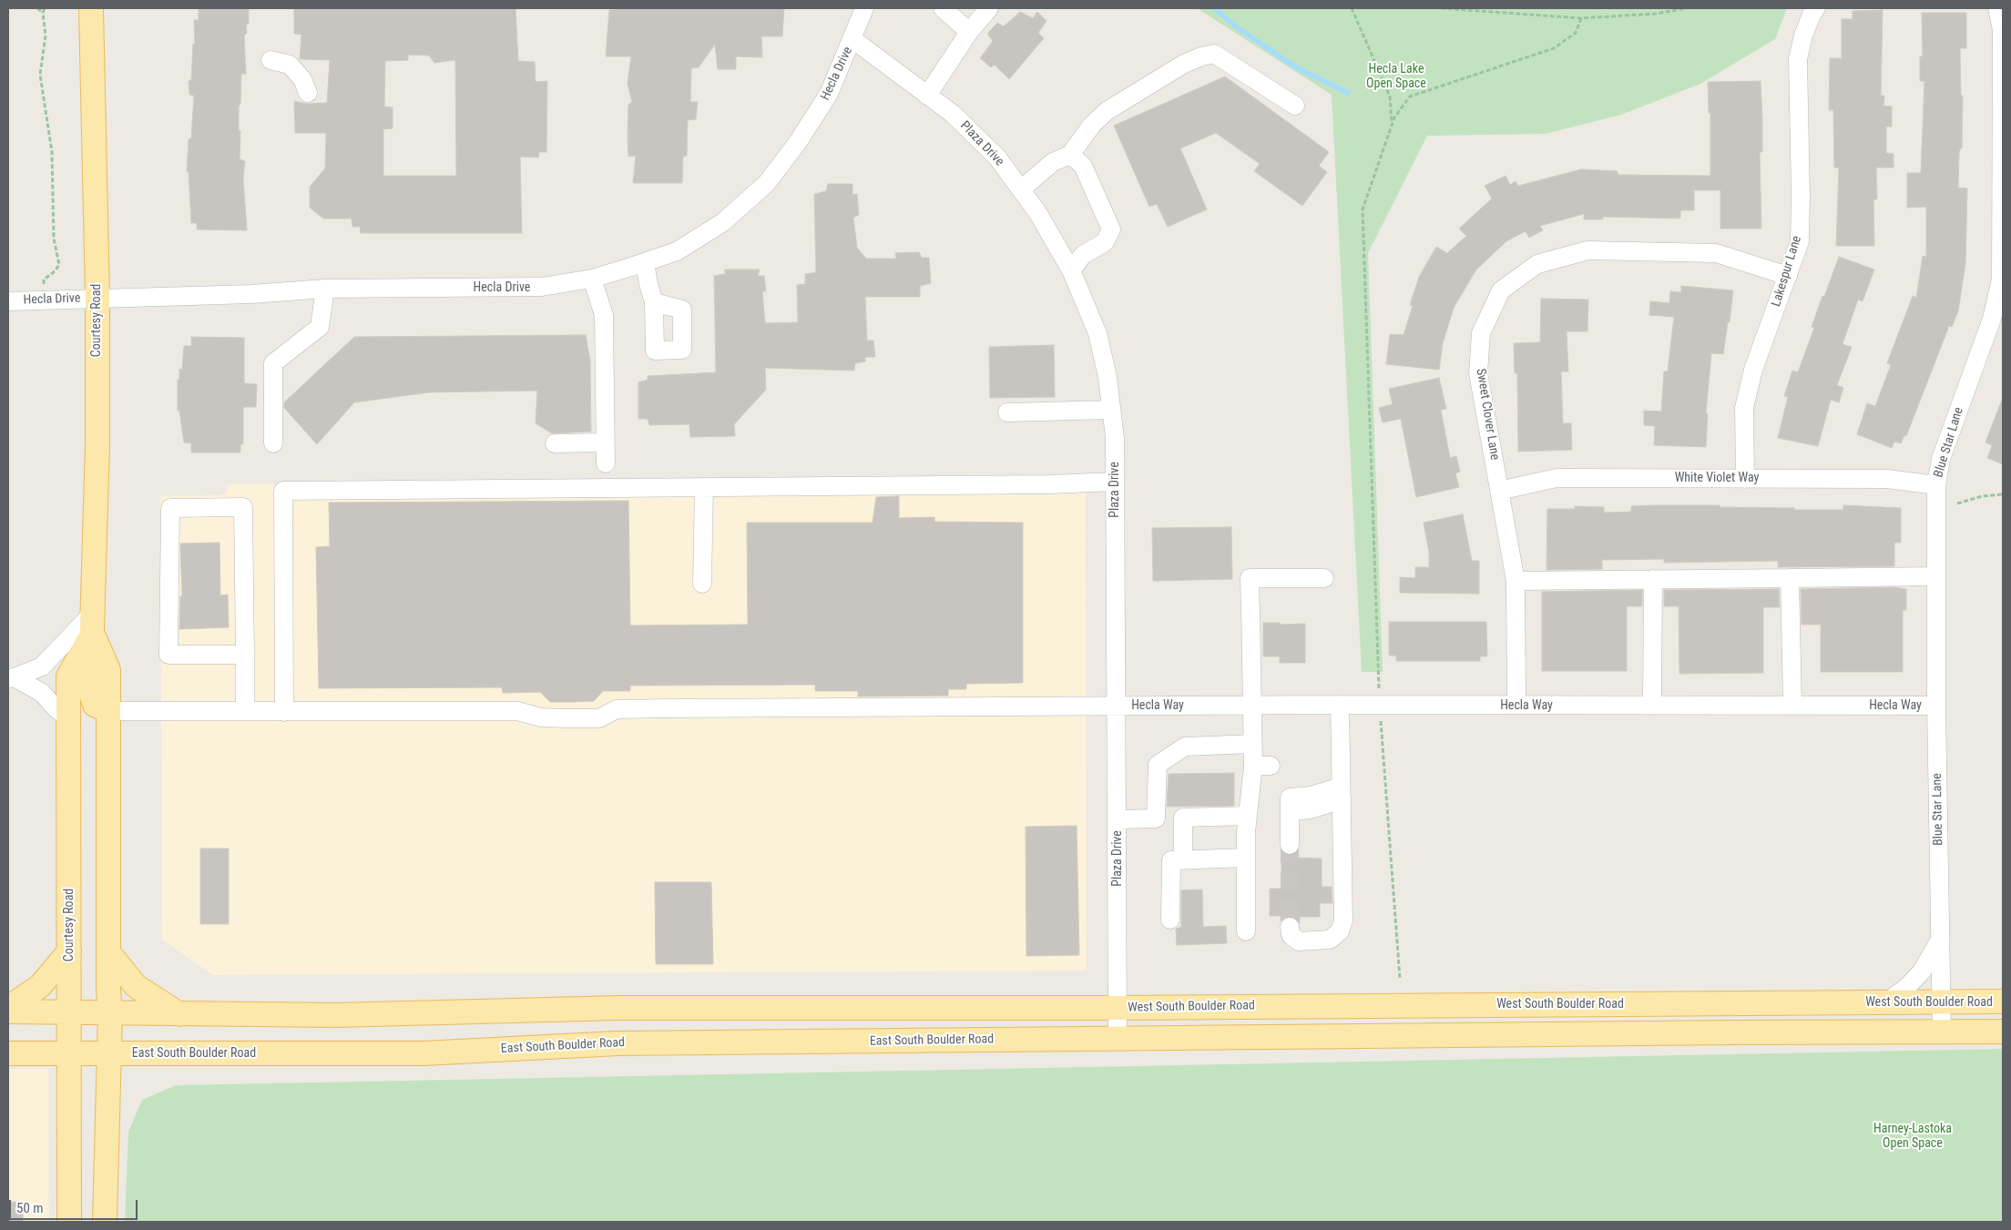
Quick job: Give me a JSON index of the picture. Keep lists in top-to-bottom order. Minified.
{"streets":{"main road":["Courtesy Road","West South Boulder Road","East South Boulder Road"],"street":["Hecla Drive","Plaza Drive","Lakespur Lane","Sweet Clover Lane","Blue Star Lane","White Violet Way","Hecla Way"]},"crossings":[["Hecla Drive","Plaza Drive"],["Hecla Drive","Courtesy Road"],["Plaza Drive","Hecla Way"],["Plaza Drive","West South Boulder Road"],["Plaza Drive","East South Boulder Road"],["Lakespur Lane","Sweet Clover Lane"],["Lakespur Lane","White Violet Way"],["Courtesy Road","East South Boulder Road"],["Sweet Clover Lane","White Violet Way"],["Sweet Clover Lane","Hecla Way"],["Blue Star Lane","White Violet Way"],["Blue Star Lane","Hecla Way"],["Blue Star Lane","West South Boulder Road"]],"parks":["Hecla Lake Open Space","Harney-Lastoka Open Space"],"scale_bar":"50 m"}
